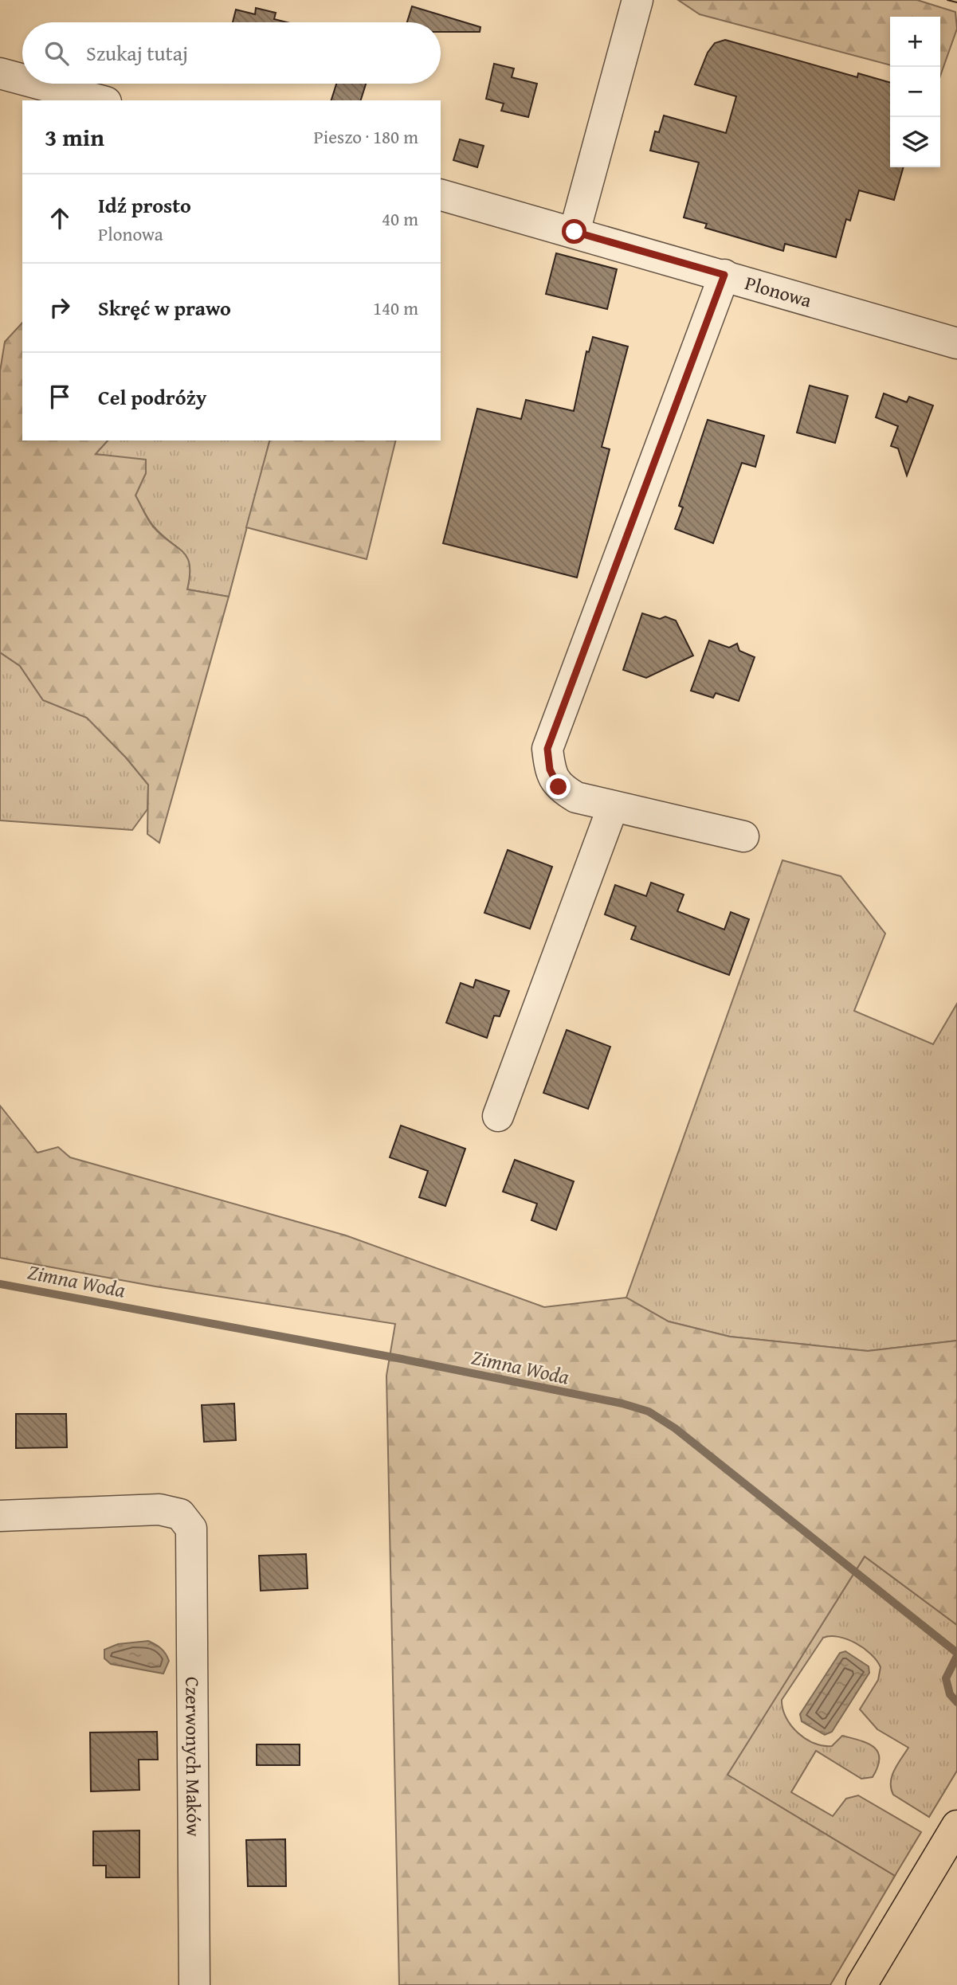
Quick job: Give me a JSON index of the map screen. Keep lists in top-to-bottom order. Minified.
{"streets":{"street":["Plonowa","Czerwonych Maków"]},"water":["Zimna Woda"],"page":{"map_buttons":["+","−"],"search":"Szukaj tutaj","heading":["3 min","Pieszo · 180 m"],"list":[["Idź prosto","Plonowa","40 m"],["Skręć w prawo","140 m"],"Cel podróży"]}}
